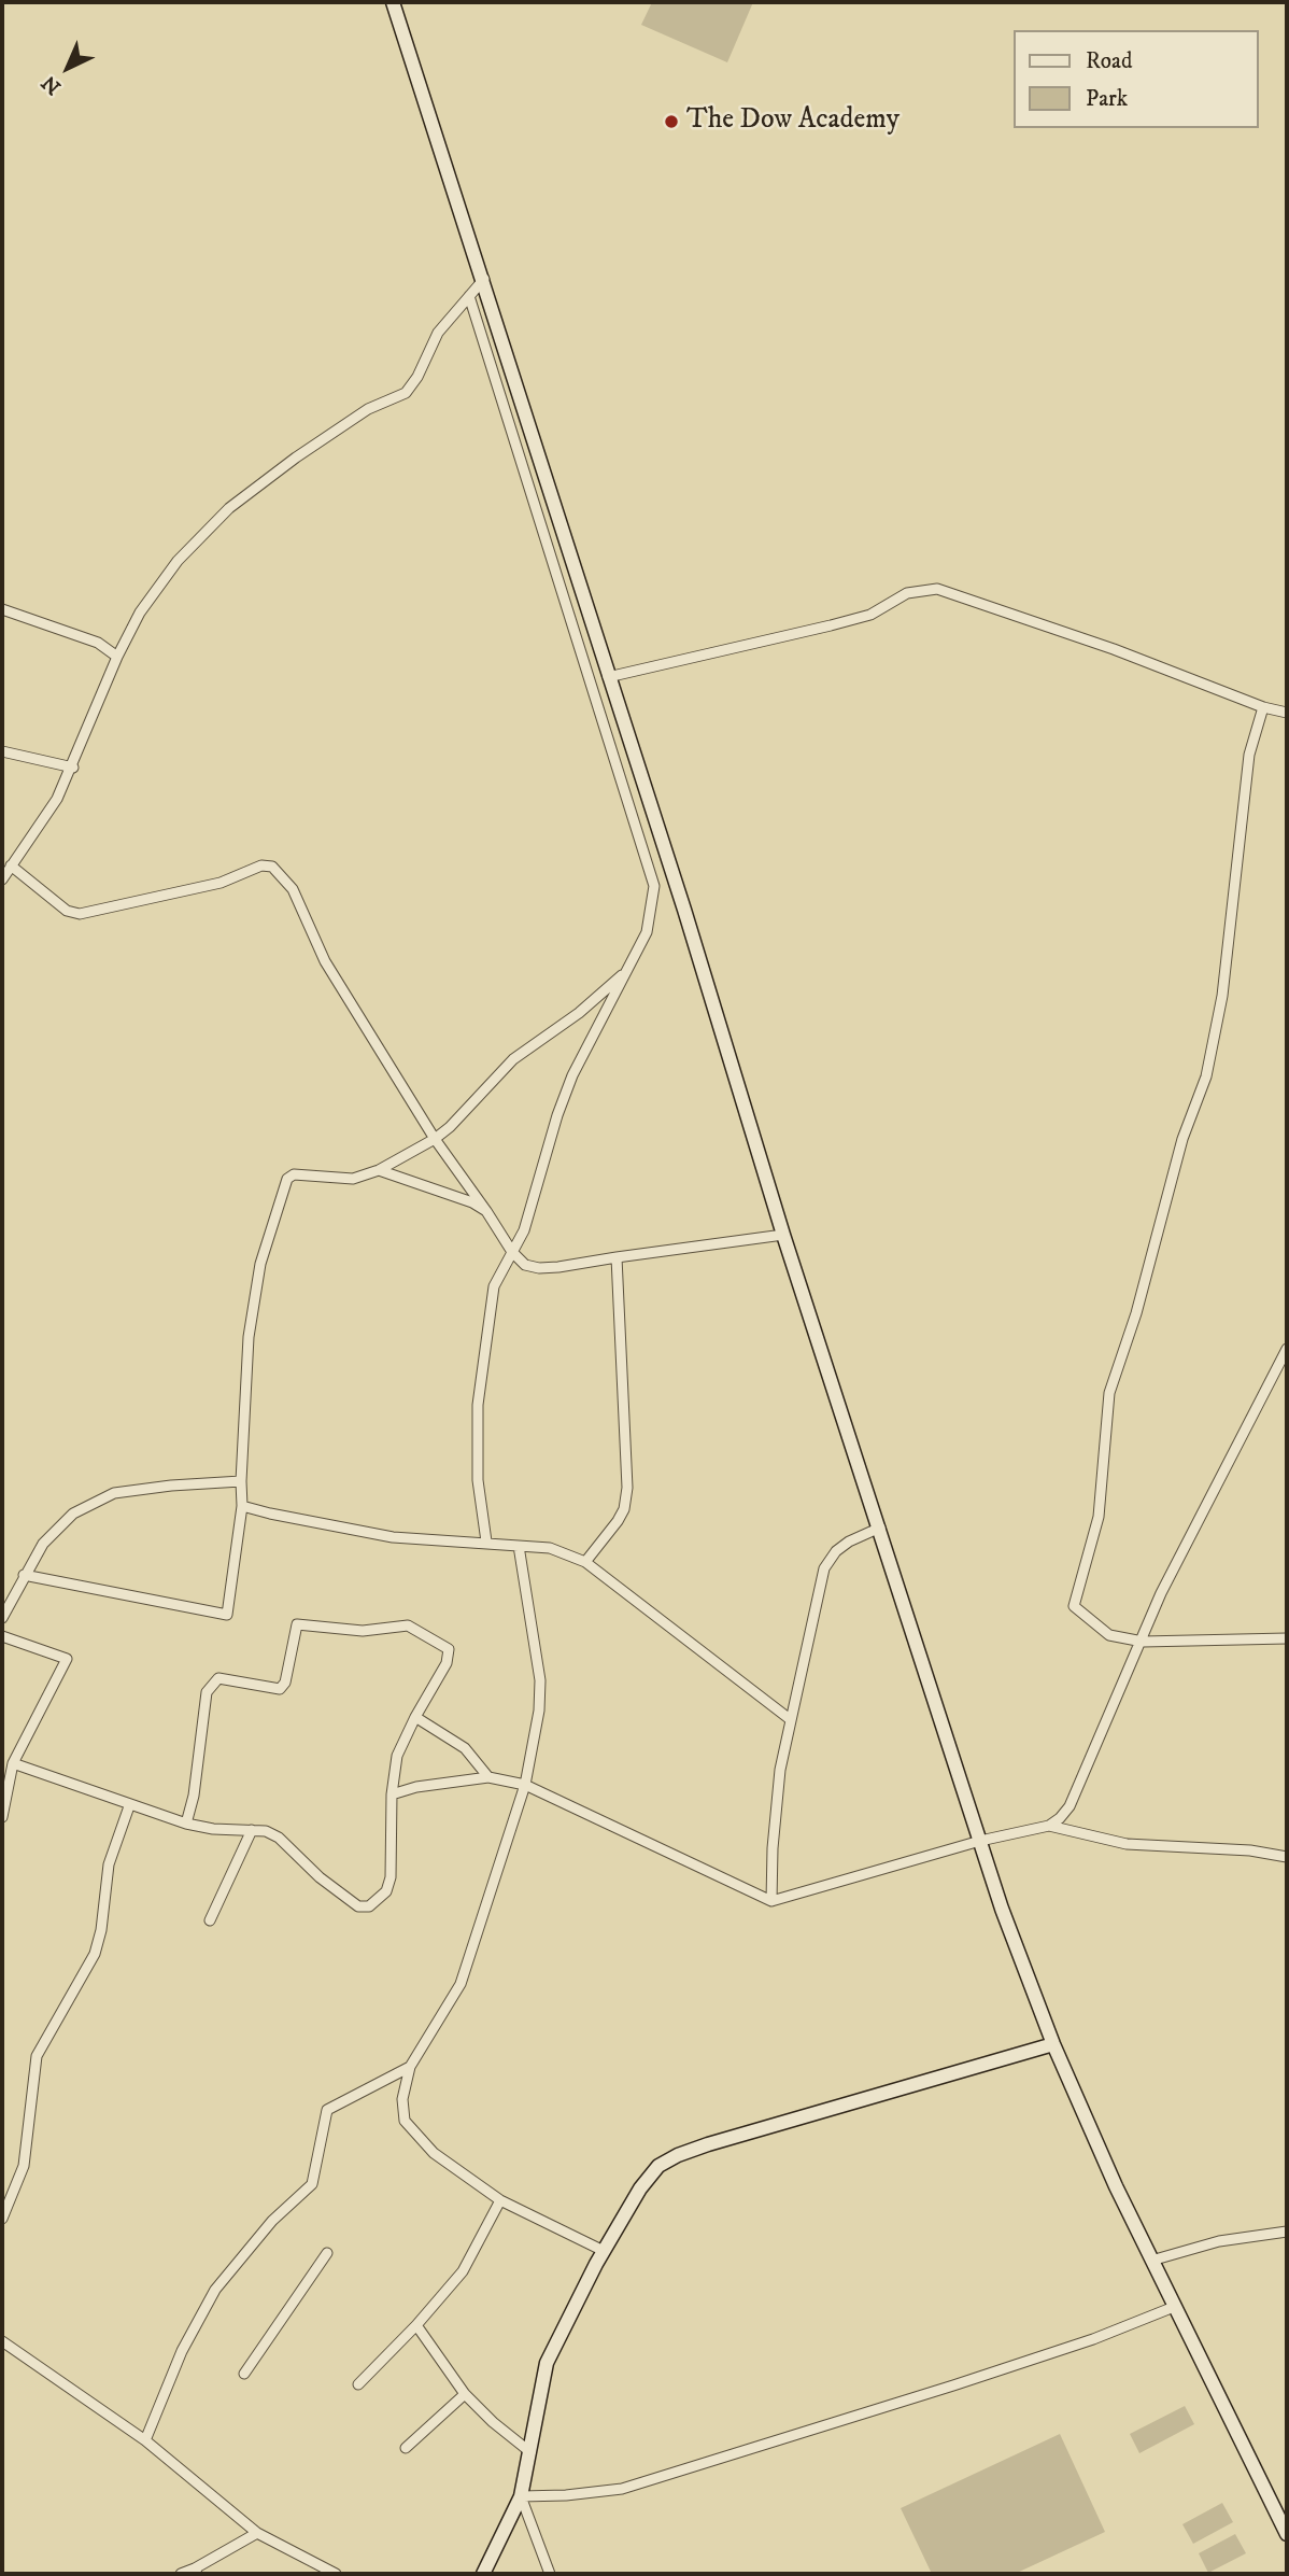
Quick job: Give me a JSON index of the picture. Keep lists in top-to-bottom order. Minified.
{"places":["The Dow Academy"],"legend":["Road","Park"],"north":"bottom left"}
